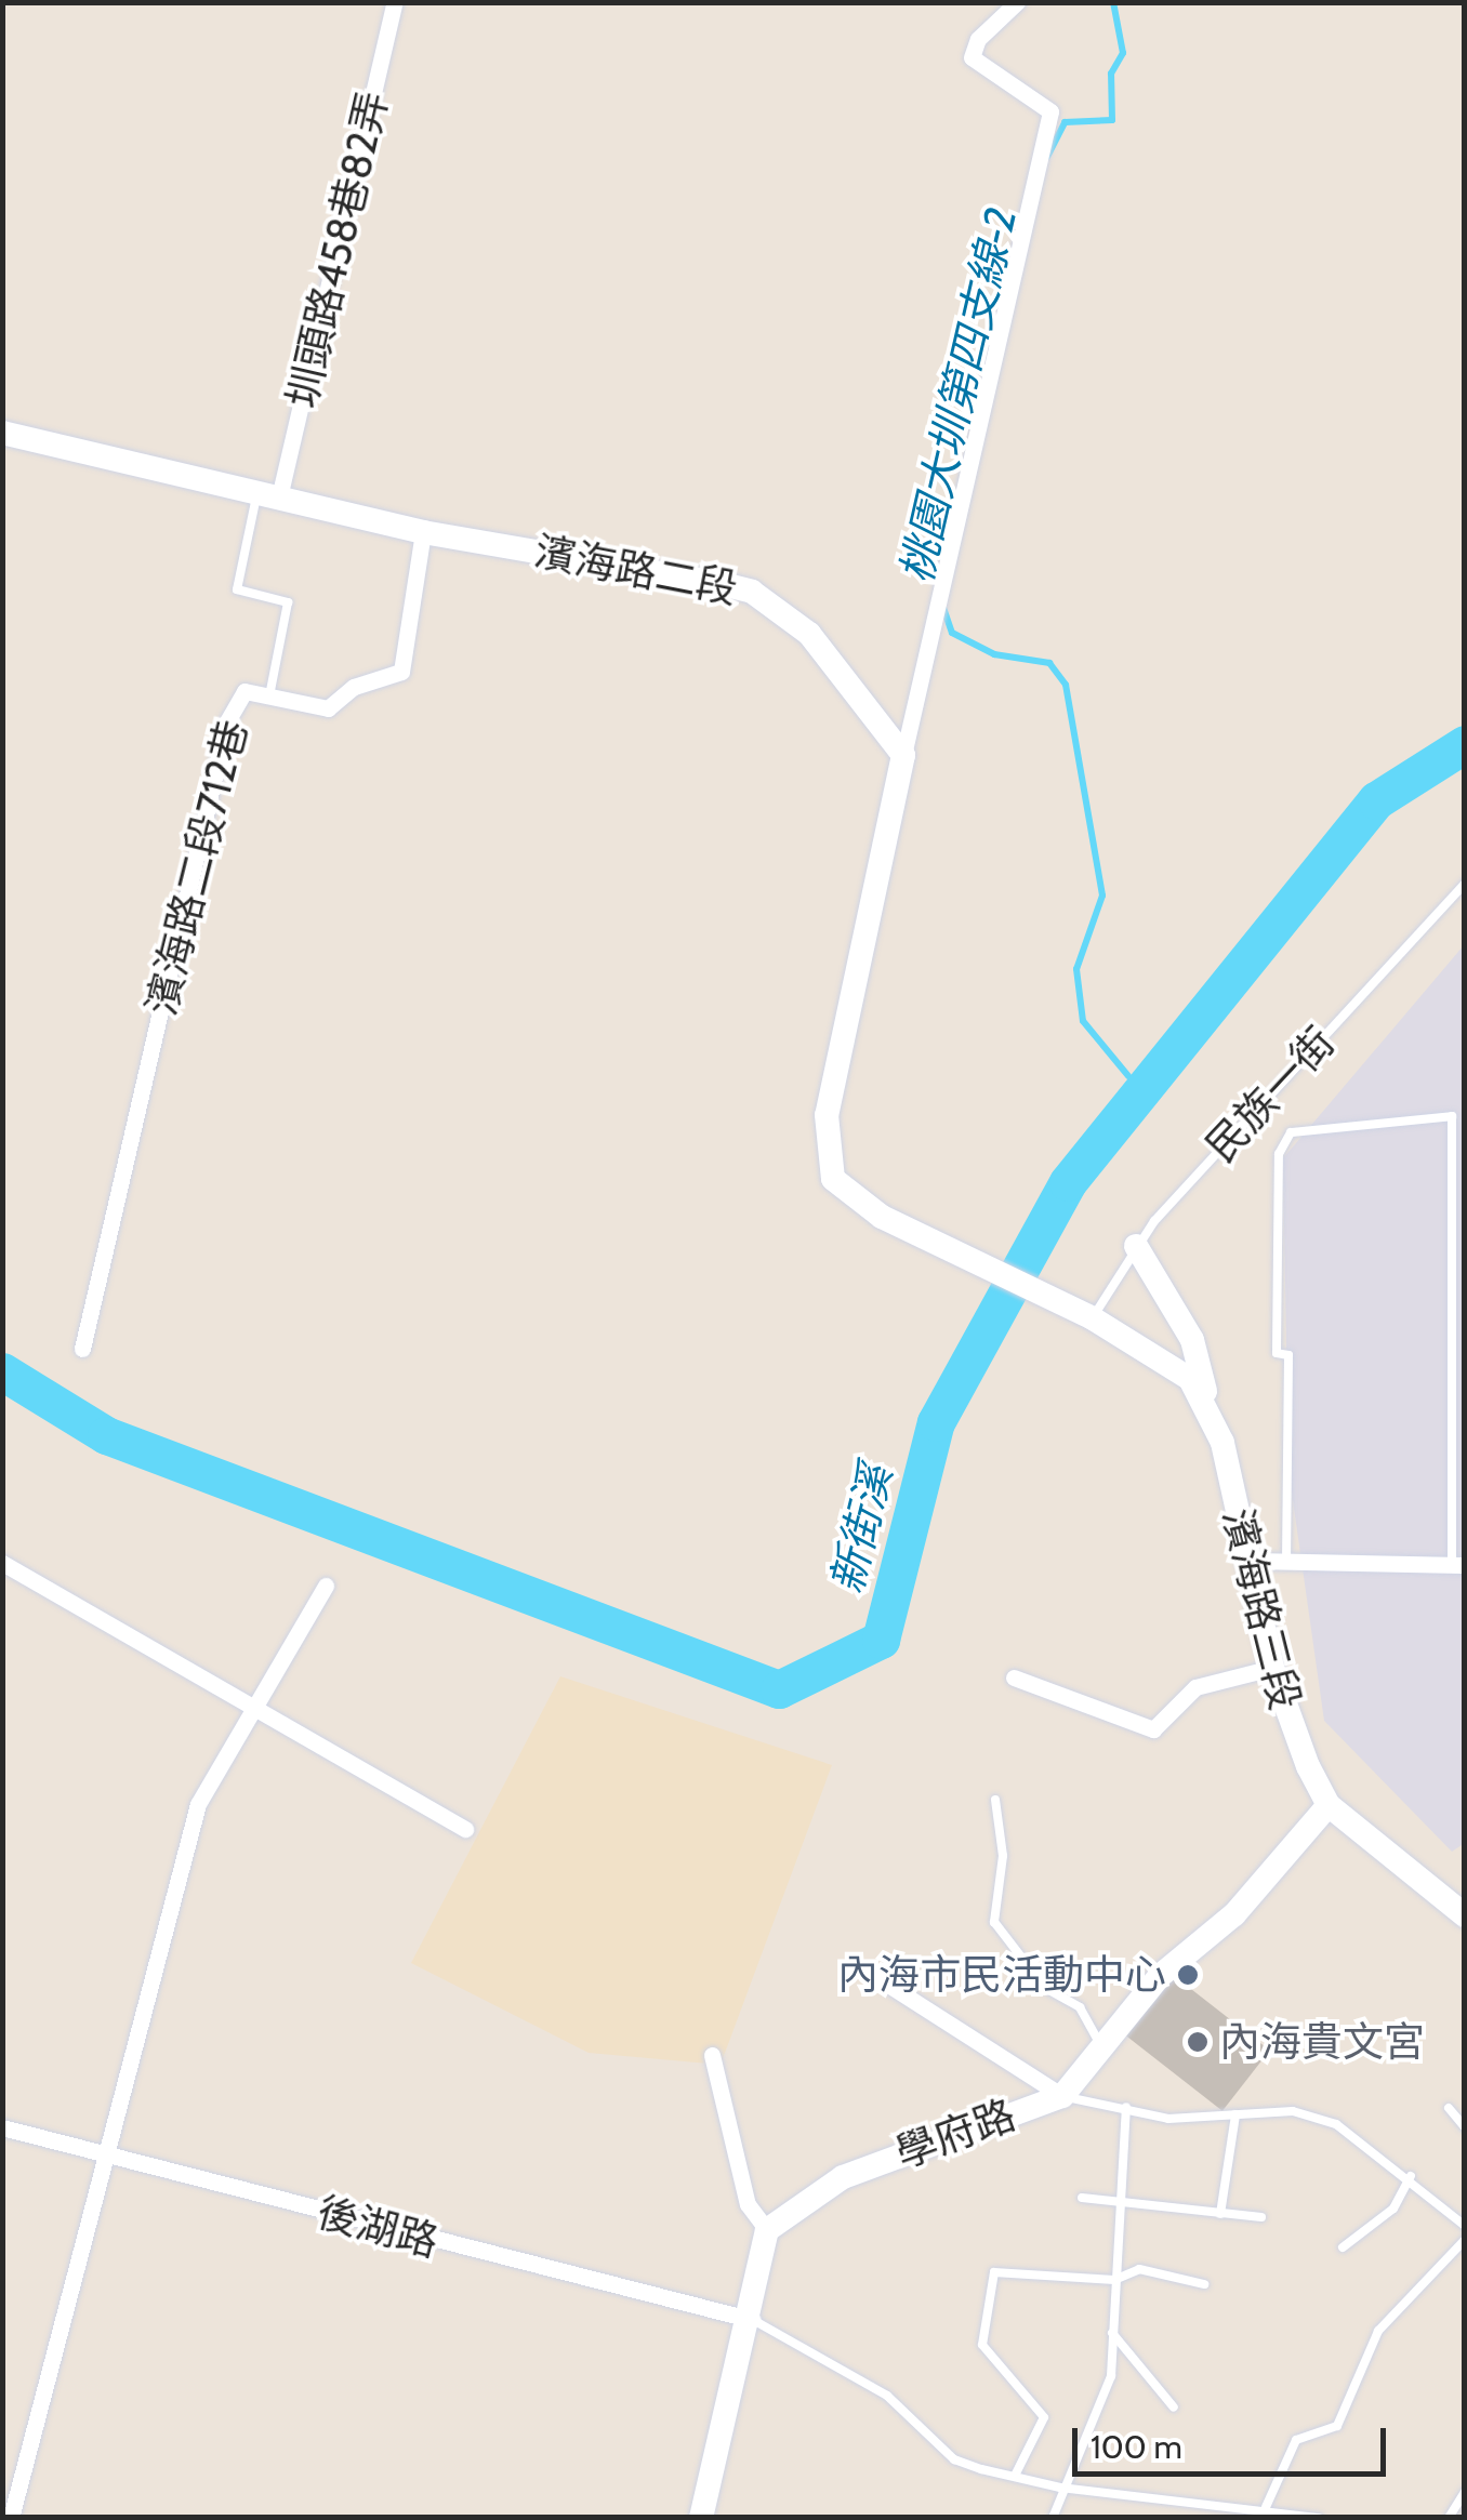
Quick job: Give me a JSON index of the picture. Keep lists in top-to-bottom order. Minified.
{"streets":{"street":["圳頭路458巷82弄","濱海路二段","濱海路二段712巷","濱海路三段","學府路","後湖路"],"lane":["民族一街"]},"crossings":[["圳頭路458巷82弄","濱海路二段"],["濱海路二段","濱海路二段712巷"],["濱海路二段","濱海路三段"],["民族一街","濱海路三段"],["濱海路三段","學府路"]],"water":["桃園大圳第四支線-2","新街溪"],"places":["內海市民活動中心","內海貴文宮"],"scale_bar":"100 m"}
